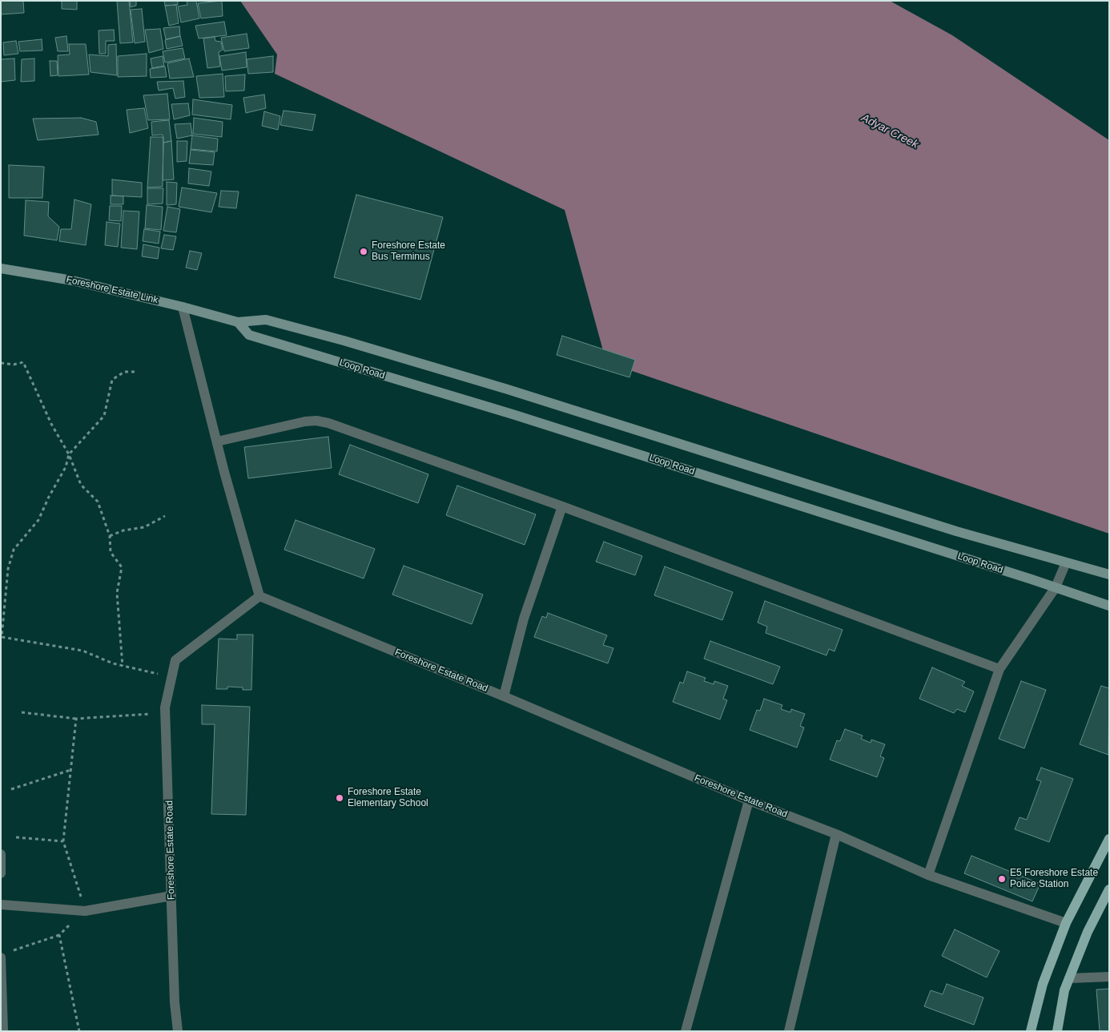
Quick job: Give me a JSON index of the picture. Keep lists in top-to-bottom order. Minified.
{"streets":{"street":["Foreshore Estate Link","Loop Road","Foreshore Estate Road"]},"crossings":[["Foreshore Estate Link","Loop Road"]],"water":["Adyar Creek"],"places":["Foreshore Estate Bus Terminus","Foreshore Estate Elementary School","E5 Foreshore Estate Police Station"]}
